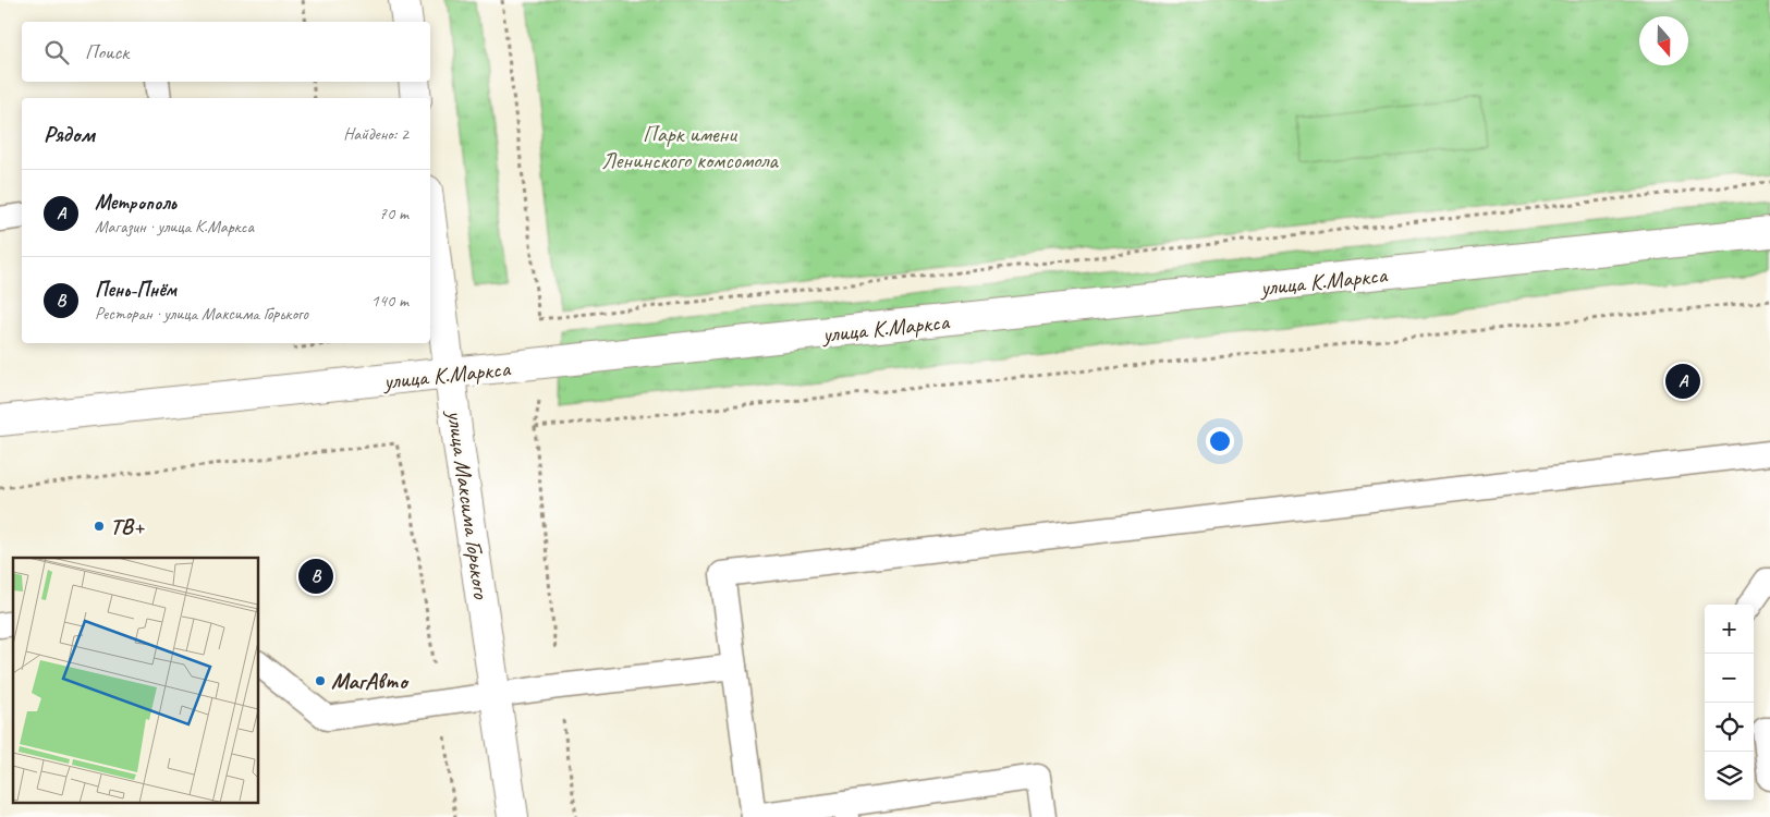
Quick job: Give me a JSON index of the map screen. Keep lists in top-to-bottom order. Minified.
{"streets":{"street":["улица К.Маркса","улица Максима Горького"]},"crossings":[["улица К.Маркса","улица Максима Горького"]],"parks":["Парк имени Ленинского комсомола"],"places":["ТВ+","МагАвто"],"north":"bottom","page":{"search":"Поиск","heading":["Рядом","Найдено: 2"],"list":[{"mark":"A","name":"Метрополь","note":"Магазин · улица К.Маркса","value":"70 m"},{"mark":"B","name":"Пень-Пнём","note":"Ресторан · улица Максима Горького","value":"140 m"}],"pins":["A","B"],"map_buttons":["+","−"]}}
